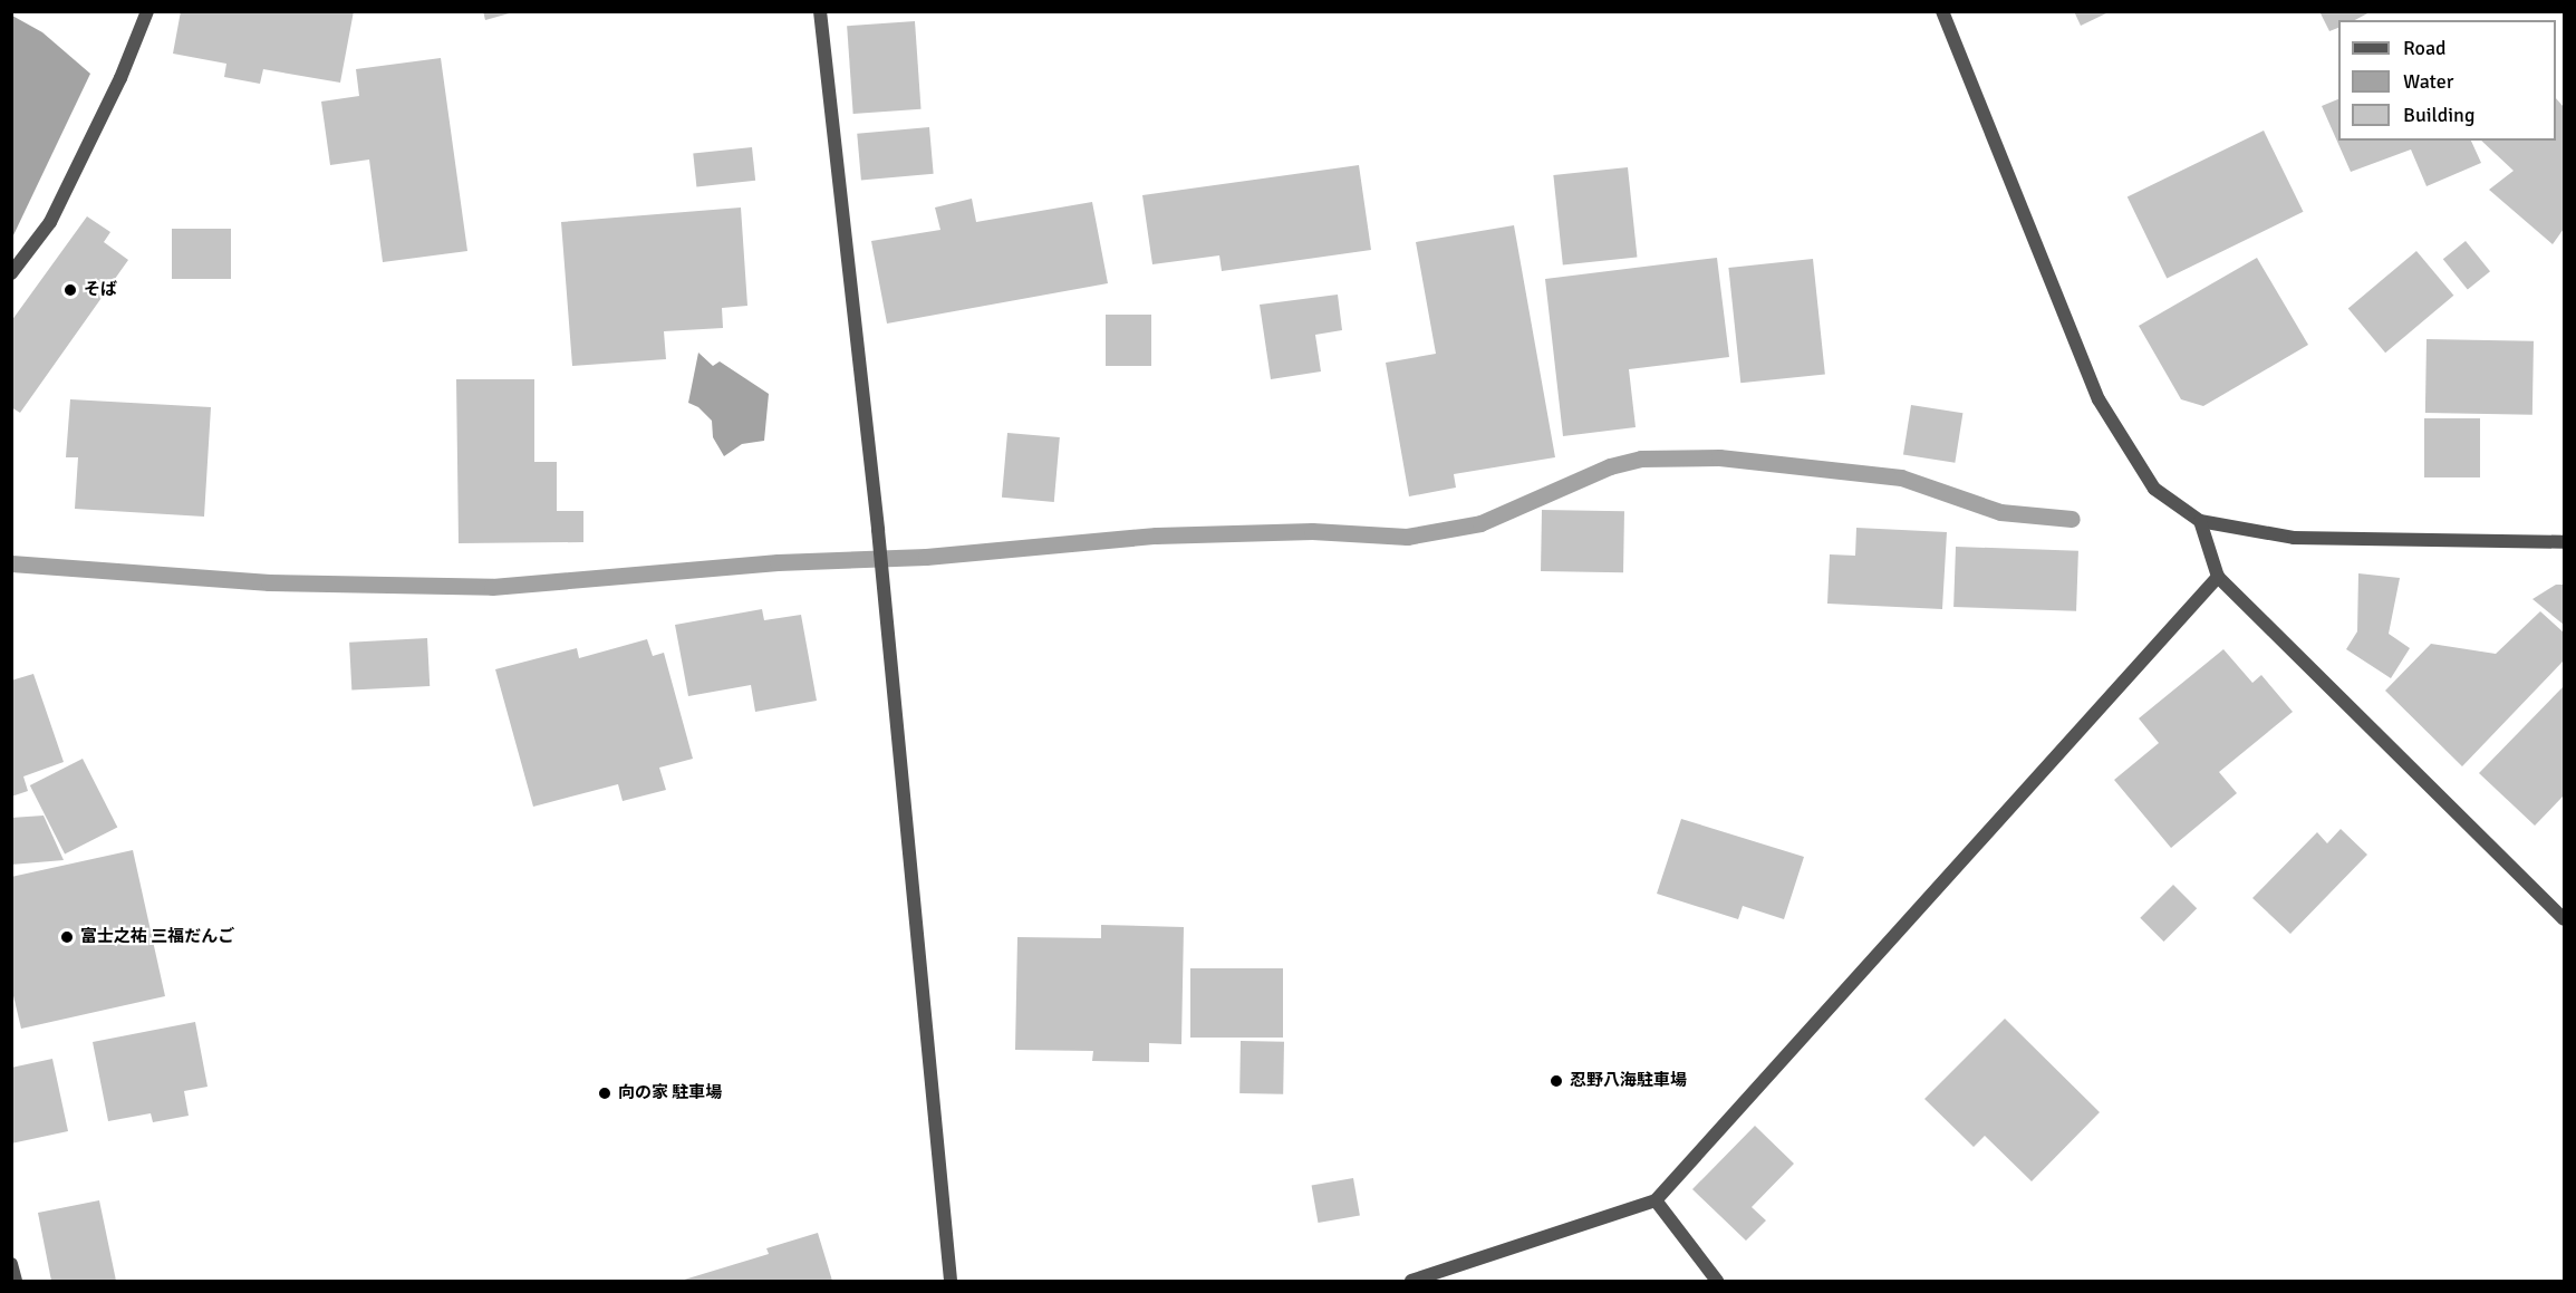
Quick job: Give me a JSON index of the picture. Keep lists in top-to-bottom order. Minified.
{"places":["そば","富士之祐 三福だんご","忍野八海駐車場","向の家 駐車場"],"legend":["Road","Water","Building"]}
